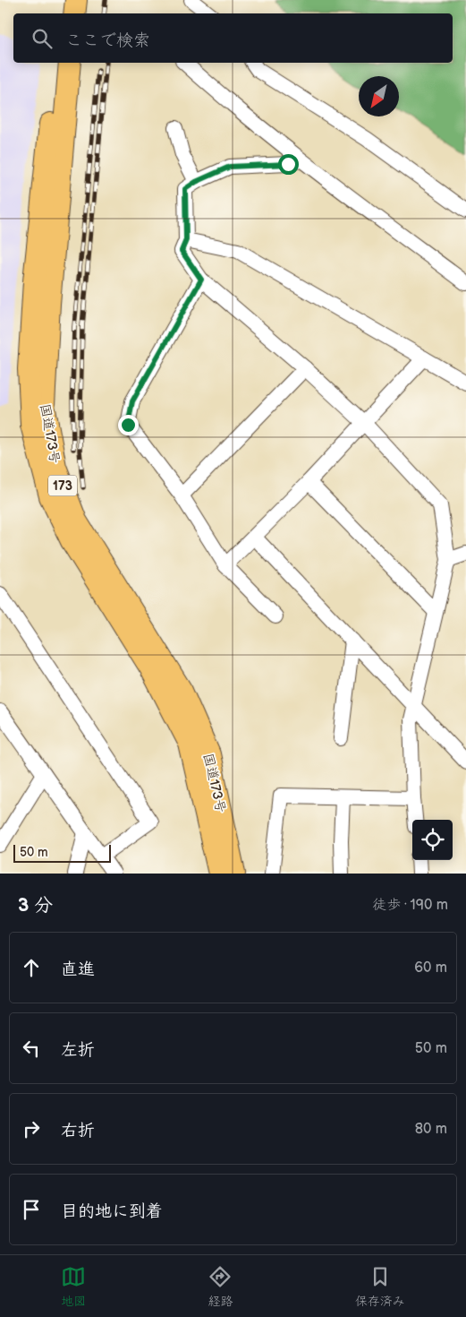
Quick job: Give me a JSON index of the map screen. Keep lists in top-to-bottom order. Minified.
{"streets":{"highway":["国道173号","173"]},"scale_bar":"50 m","north":"bottom left","page":{"search":"ここで検索","scale":"50 m","heading":["3 分","徒歩 · 190 m"],"list":[["直進","60 m"],["左折","50 m"],["右折","80 m"],"目的地に到着"],"nav":["地図","経路","保存済み"]}}
